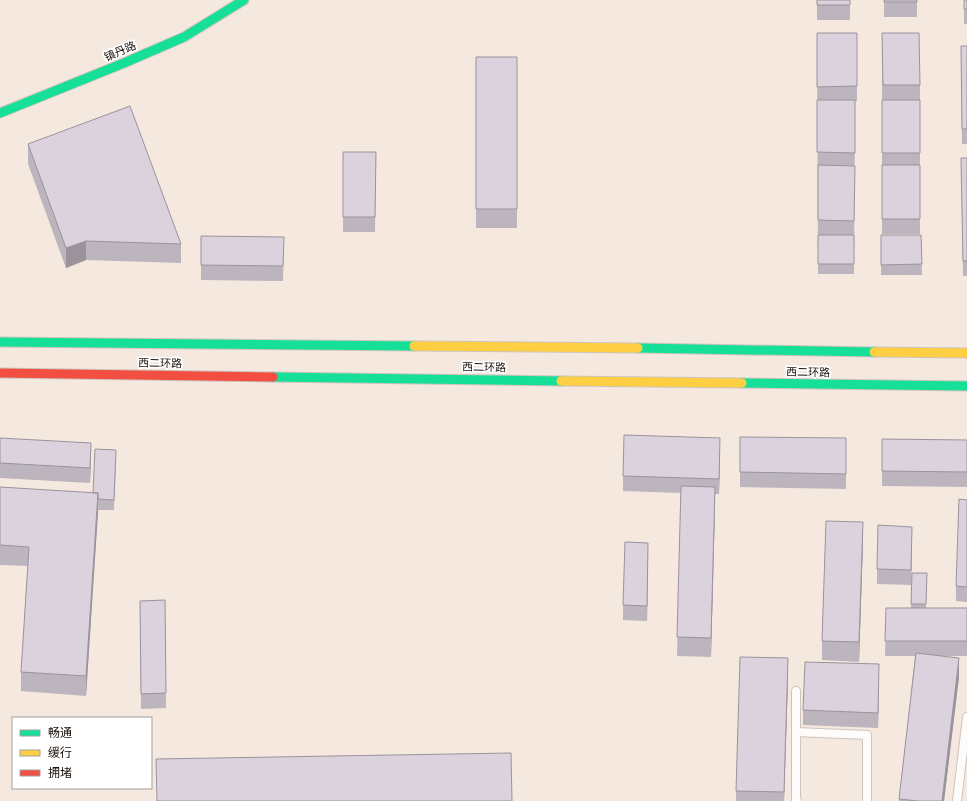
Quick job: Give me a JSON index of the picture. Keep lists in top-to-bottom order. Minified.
{"streets":{"main road":["镇丹路","西二环路"]},"legend":["畅通","缓行","拥堵"]}
